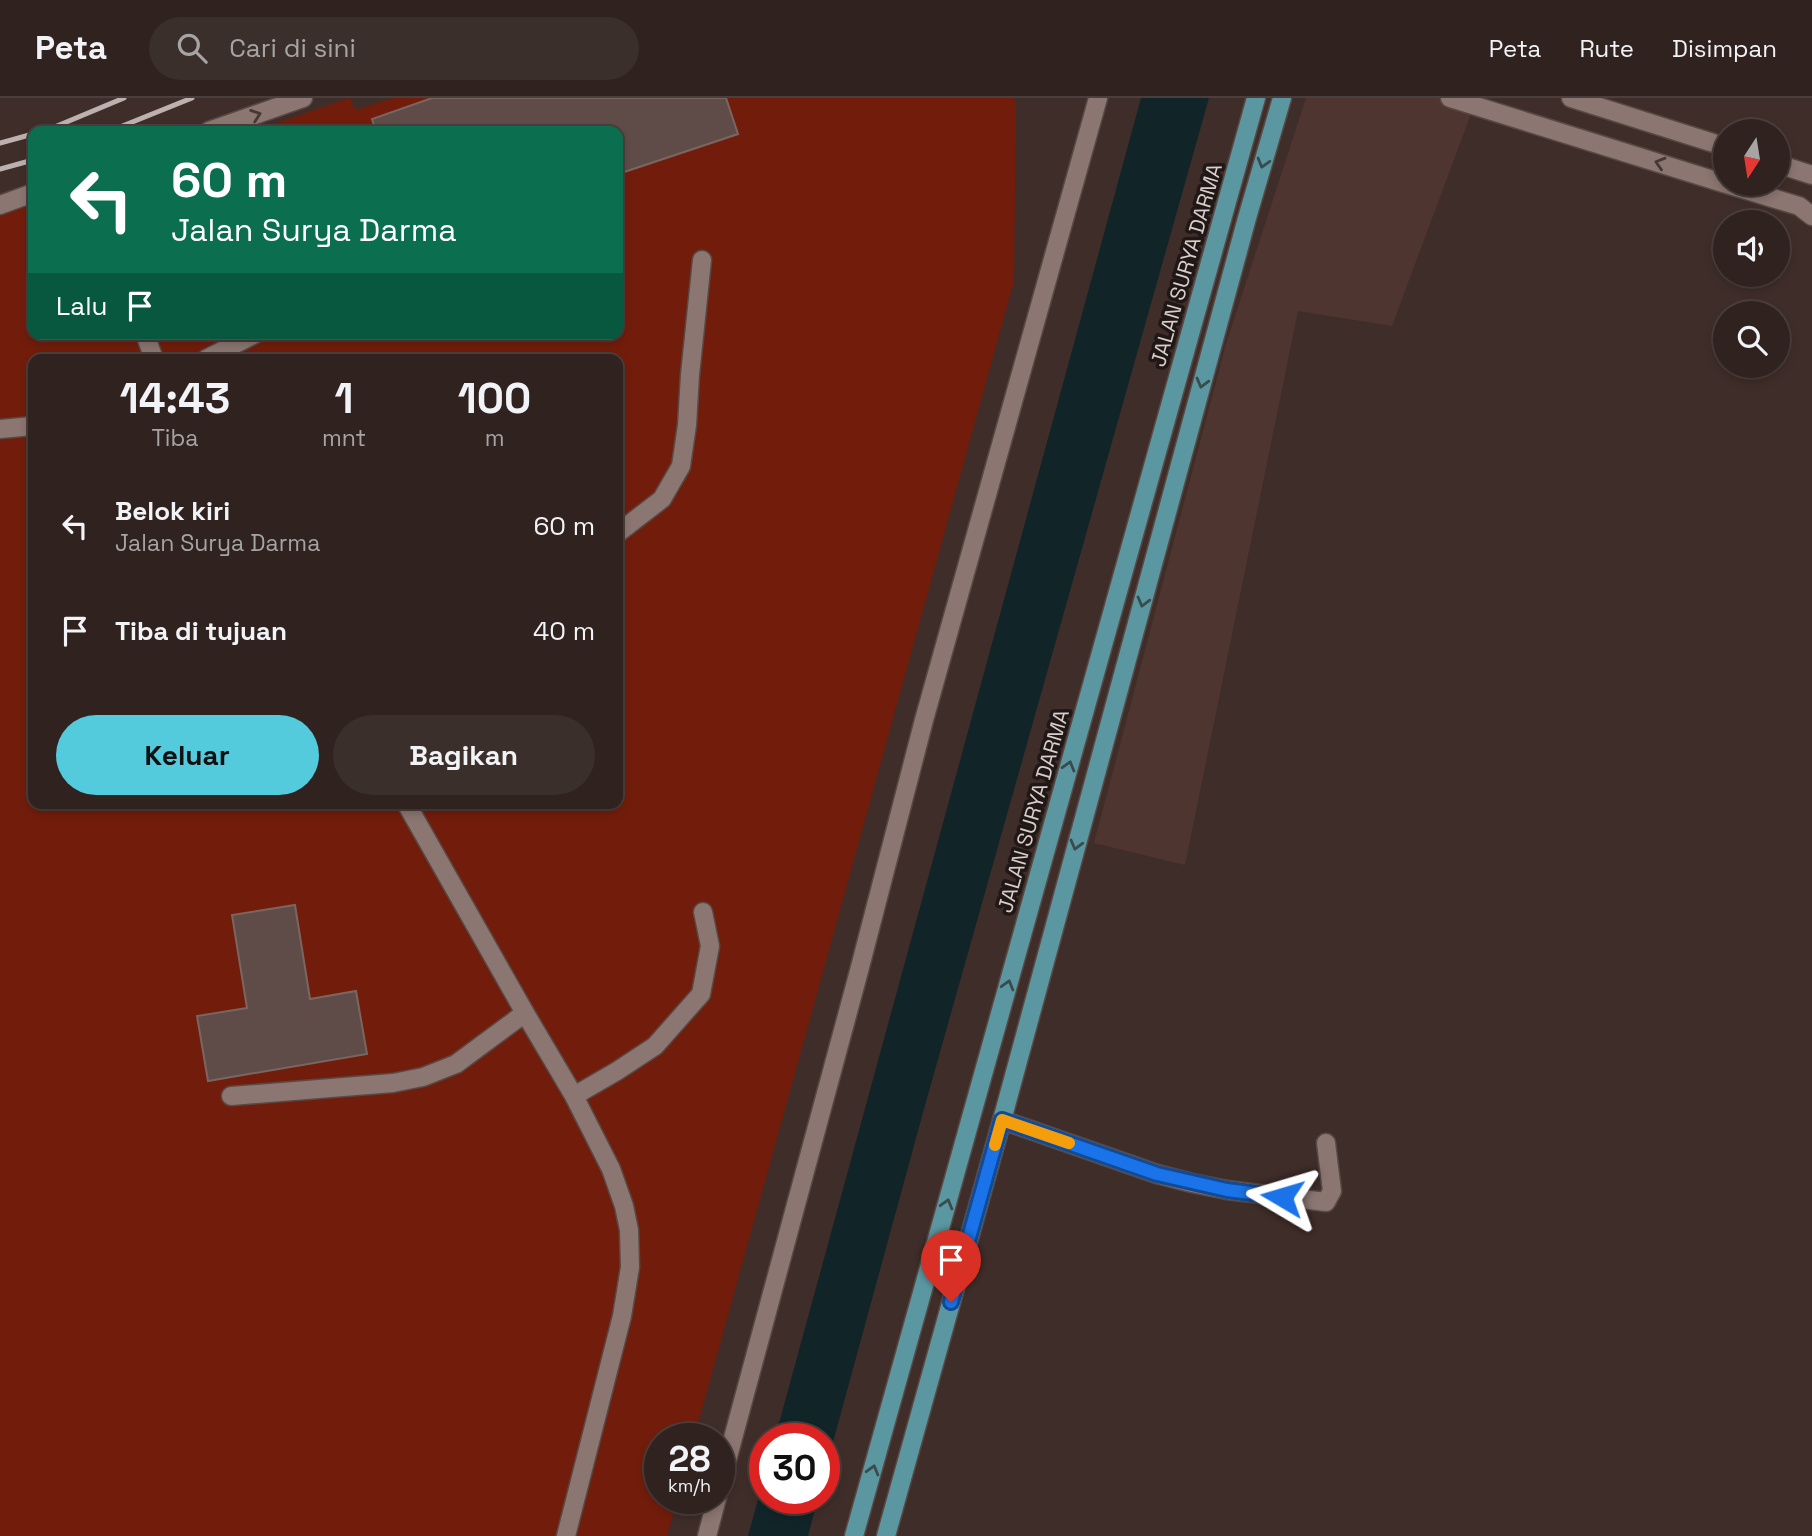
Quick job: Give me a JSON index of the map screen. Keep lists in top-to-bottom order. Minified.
{"streets":{"main road":["JALAN SURYA DARMA"]},"north":"bottom","page":{"header":"Peta","search":"Cari di sini","nav":["Peta","Rute","Disimpan"],"turn":["60 m","Jalan Surya Darma"],"then":"Lalu","eta":["14:43","Tiba","1","mnt","100","m"],"list":[{"name":"Belok kiri","note":"Jalan Surya Darma","value":"60 m"},{"name":"Tiba di tujuan","value":"40 m"}],"buttons":["Keluar","Bagikan"],"speed":"28 km/h","limit":"30"}}
